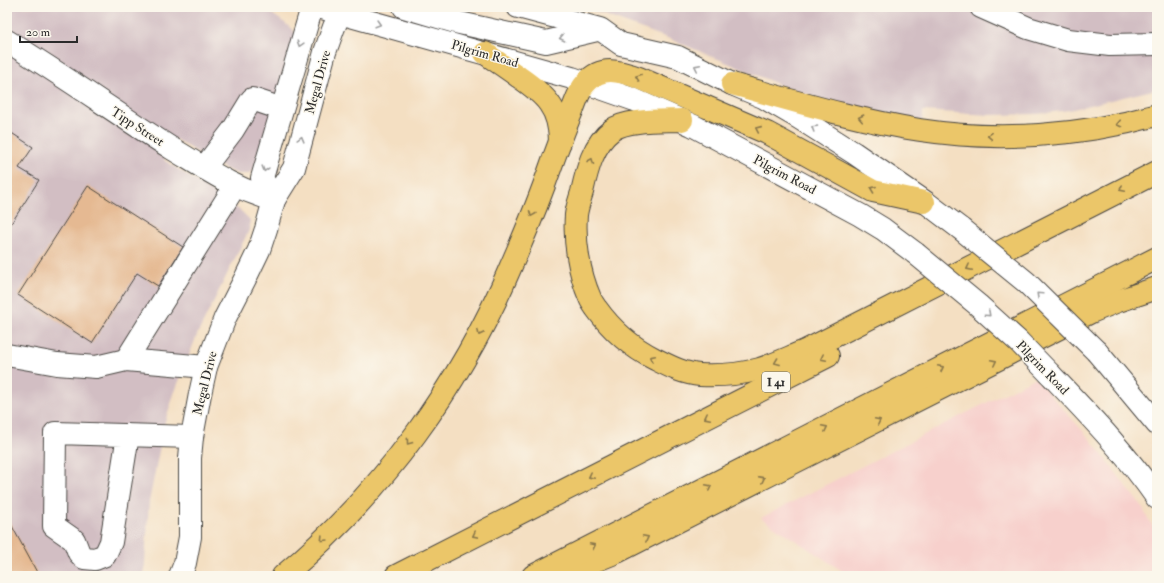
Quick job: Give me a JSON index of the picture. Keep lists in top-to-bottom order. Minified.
{"streets":{"highway":["I 41"],"street":["Pilgrim Road","Megal Drive","Tipp Street"]},"crossings":[["Pilgrim Road","Megal Drive"],["Megal Drive","Tipp Street"]],"scale_bar":"20 m"}
